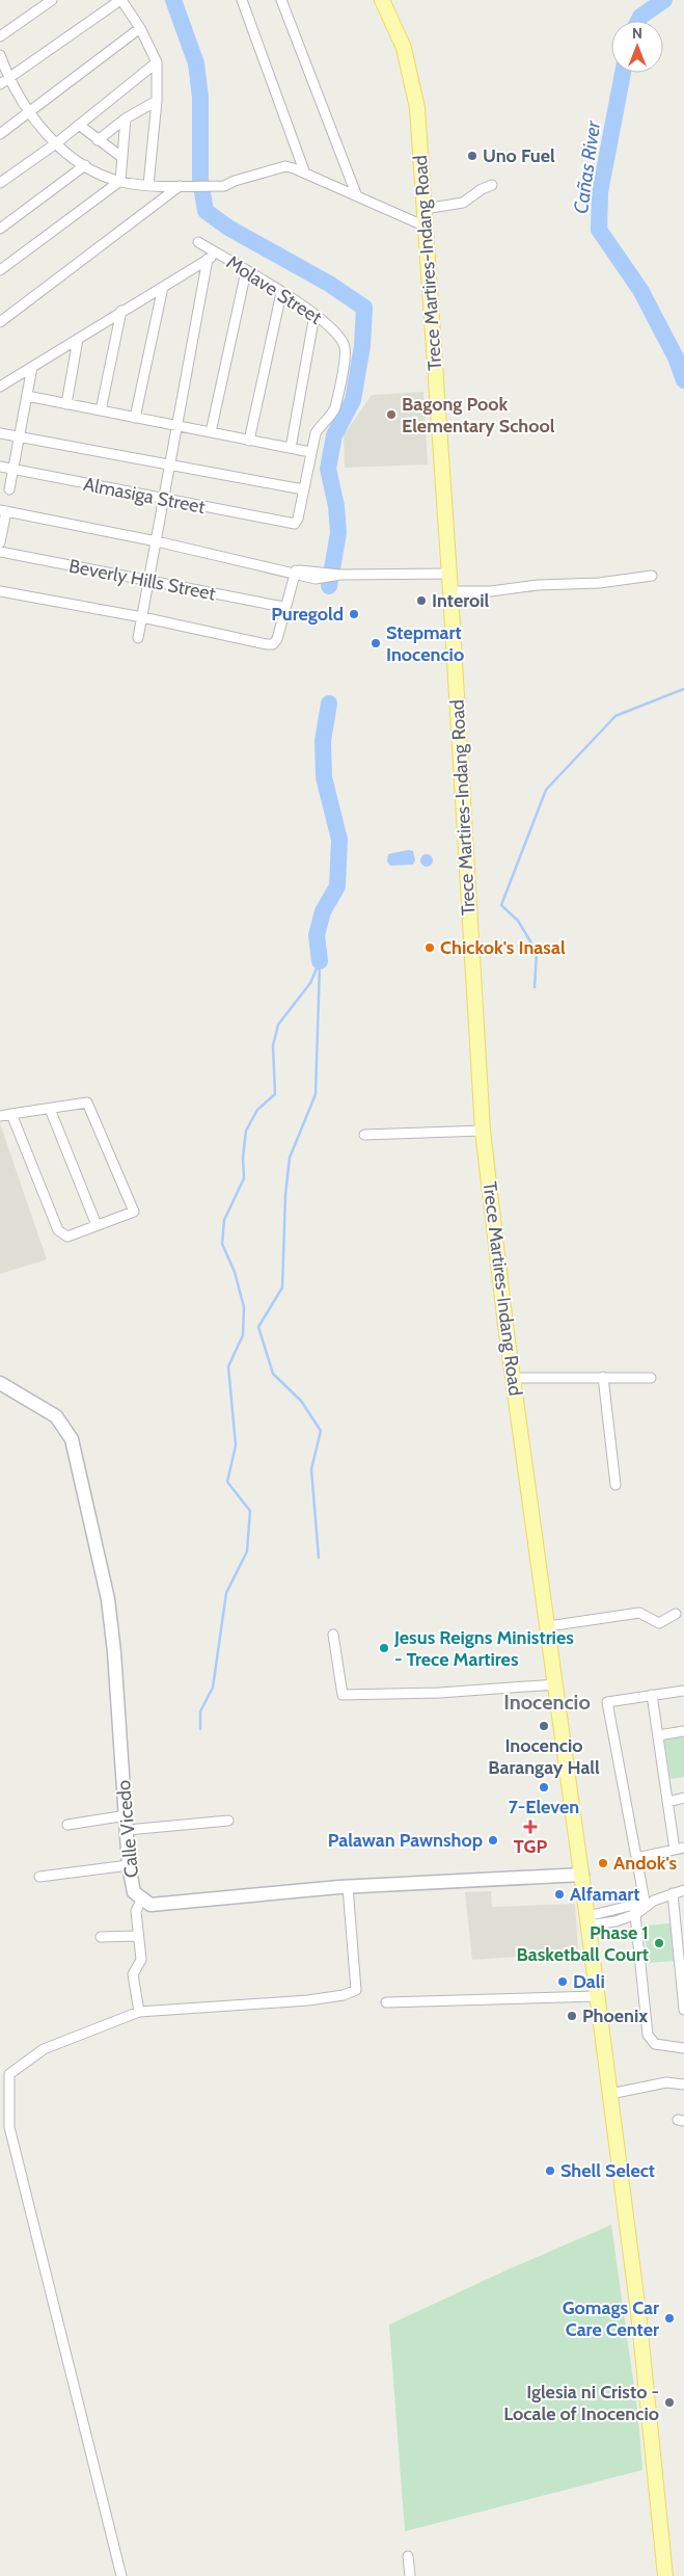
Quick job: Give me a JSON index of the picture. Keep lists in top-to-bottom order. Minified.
{"streets":{"main road":["Trece Martires-Indang Road"],"street":["Molave Street","Almasiga Street","Beverly Hills Street","Calle Vicedo"]},"crossings":[["Trece Martires-Indang Road","Calle Vicedo"]],"districts":["Inocencio"],"water":["Cañas River"],"places":{"other":["Uno Fuel","Bagong Pook Elementary School","Interoil","Puregold","Stepmart Inocencio","Chickok's Inasal","Jesus Reigns Ministries - Trece Martires","Inocencio Barangay Hall","7-Eleven","Palawan Pawnshop","Andok's","Alfamart","Phase 1 Basketball Court","Dali","Phoenix","Shell Select","Gomags Car Care Center","Iglesia ni Cristo - Locale of Inocencio"],"health":["TGP"]},"north":"top"}
